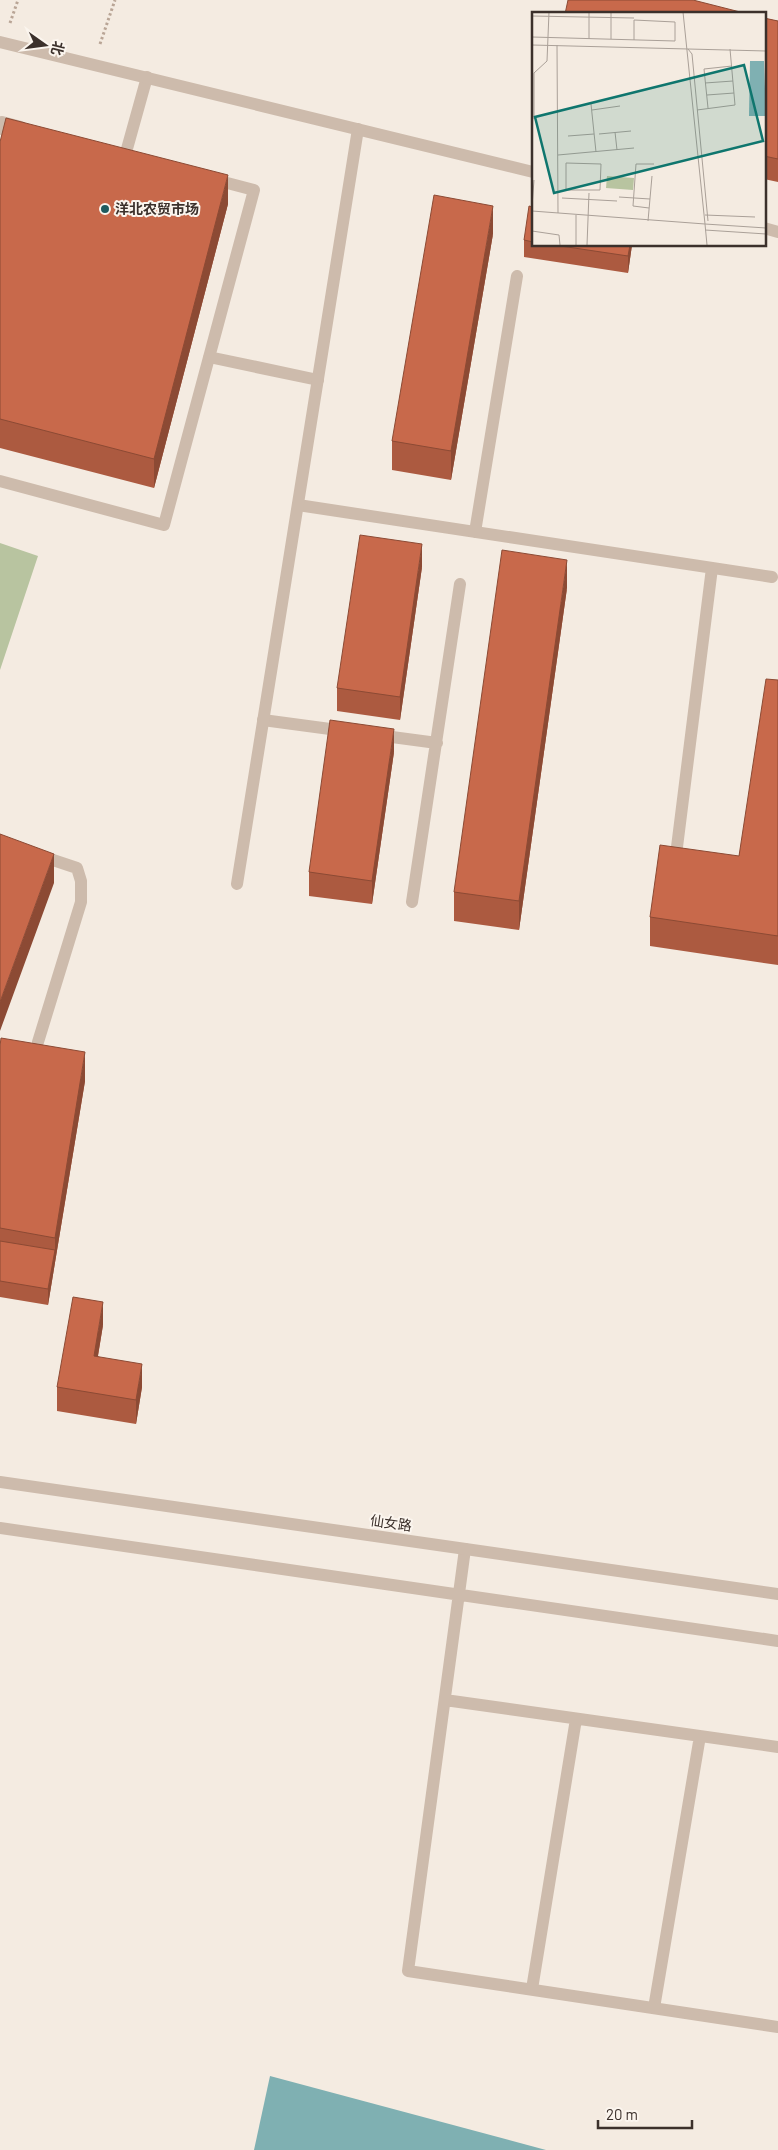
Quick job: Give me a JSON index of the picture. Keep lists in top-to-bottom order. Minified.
{"streets":{"street":["仙女路"]},"places":["洋北农贸市场"],"scale_bar":"20 m","north":"right"}
